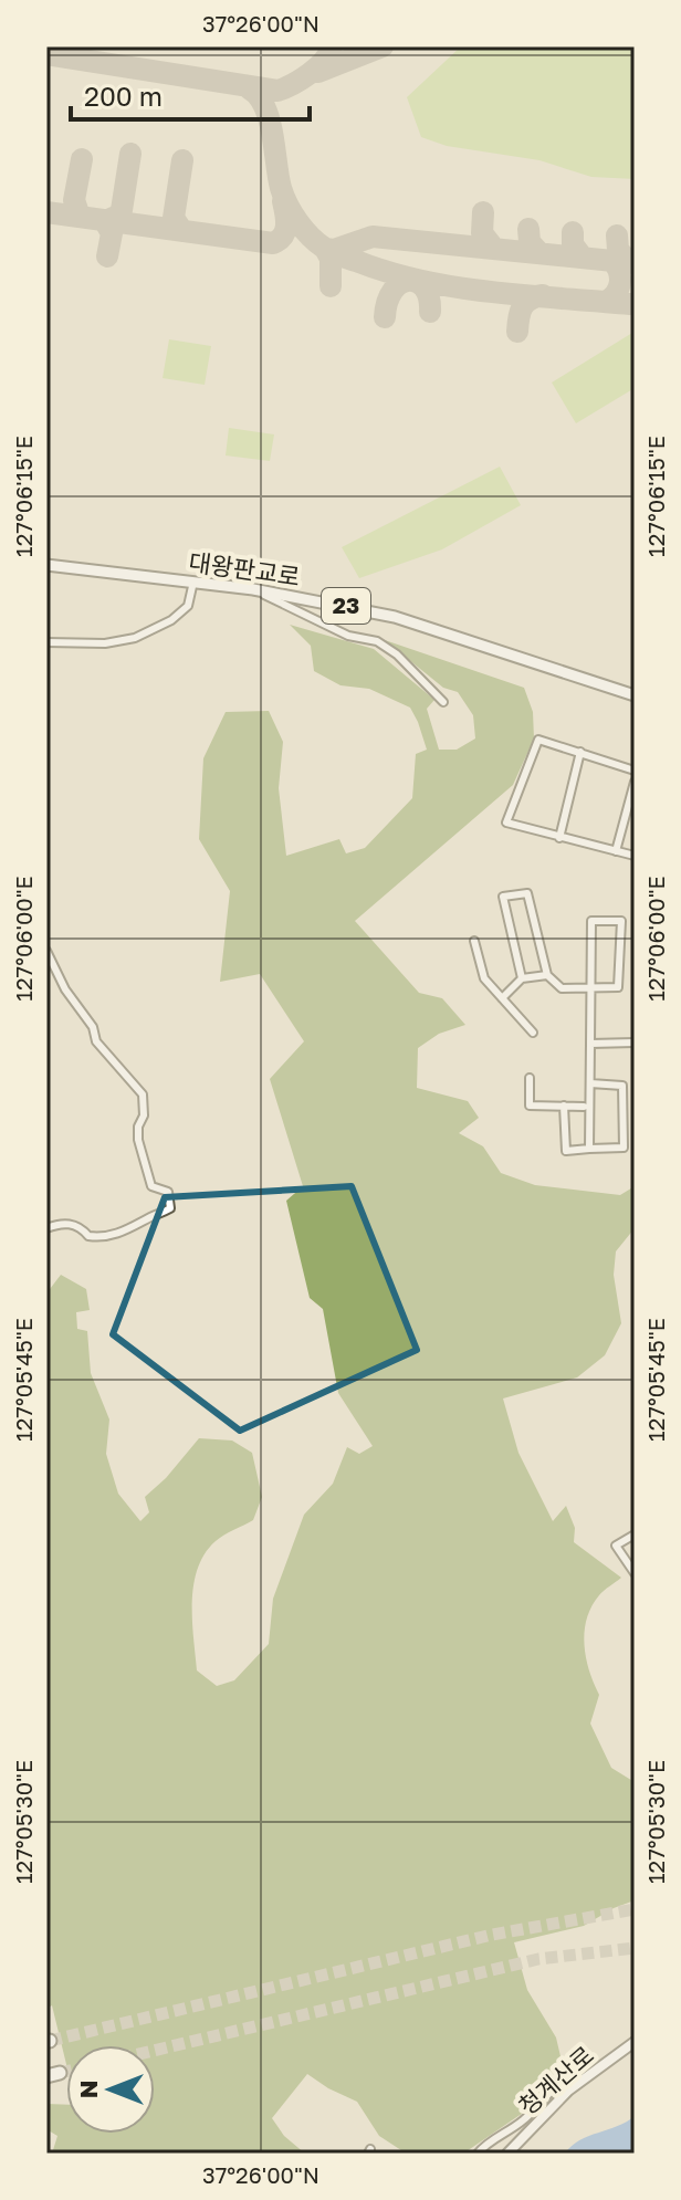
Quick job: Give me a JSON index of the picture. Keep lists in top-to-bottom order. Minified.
{"streets":{"main road":["대왕판교로","23","청계산로"]},"scale_bar":"200 m","north":"left","coordinates":["37°26'00\"N","127°06'15\"E","127°06'00\"E","127°05'45\"E","127°05'30\"E"]}
